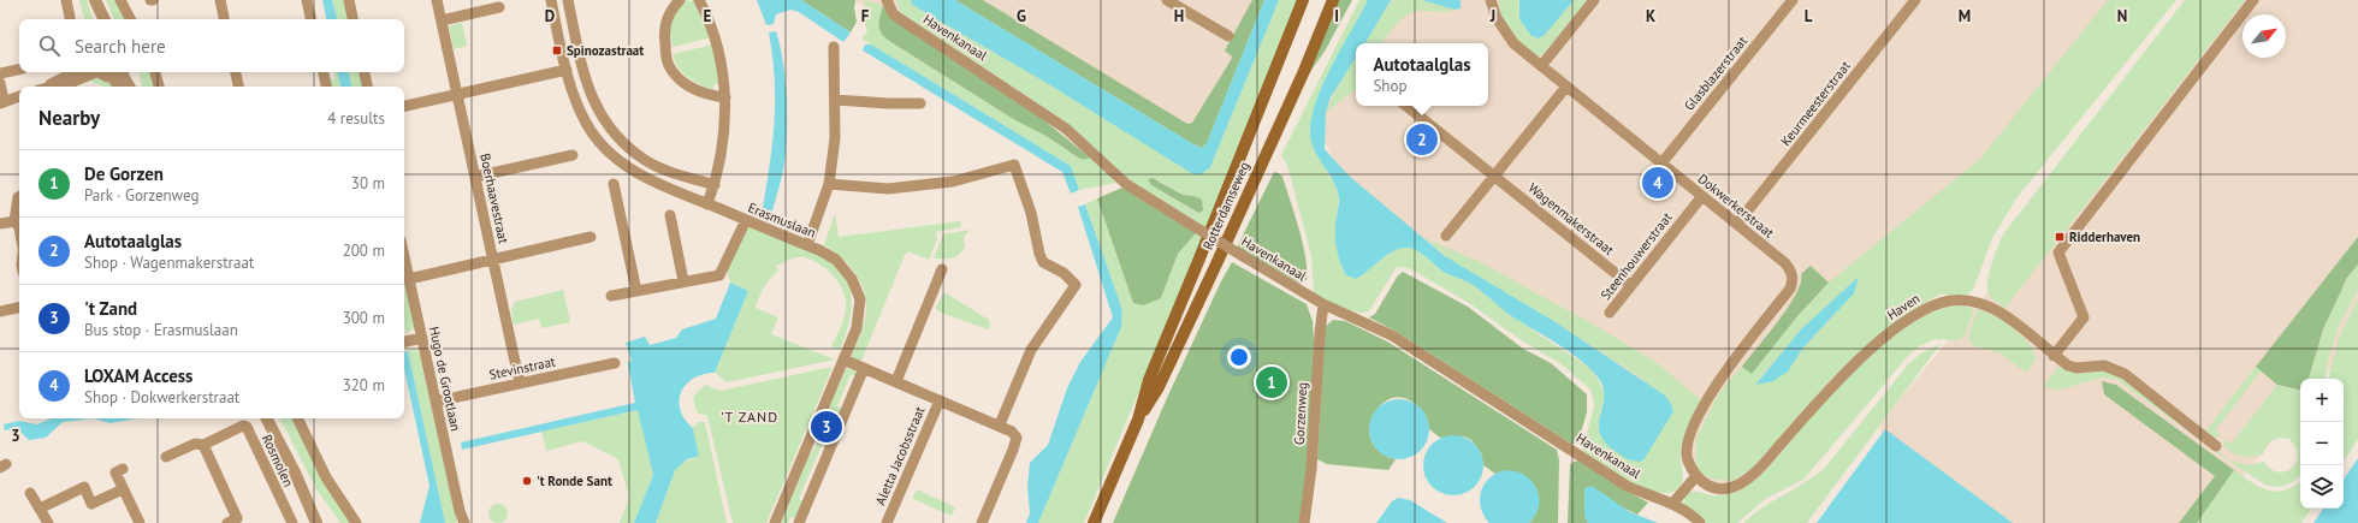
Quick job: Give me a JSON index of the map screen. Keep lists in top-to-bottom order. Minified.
{"streets":{"main road":["Rotterdamseweg"],"street":["Havenkanaal","Glasblazerstraat","Keurmeesterstraat","Boerhaavestraat","Dokwerkerstraat","Wagenmakerstraat","Erasmuslaan","Steenhouwerstraat","Haven","Stevinstraat","Hugo de Grootlaan","Gorzenweg","Aletta Jacobsstraat","Rosmolen"]},"crossings":[["Havenkanaal","Gorzenweg"],["Glasblazerstraat","Dokwerkerstraat"],["Keurmeesterstraat","Dokwerkerstraat"],["Boerhaavestraat","Stevinstraat"],["Dokwerkerstraat","Steenhouwerstraat"],["Dokwerkerstraat","Haven"],["Wagenmakerstraat","Steenhouwerstraat"],["Stevinstraat","Hugo de Grootlaan"]],"districts":["'T ZAND"],"places":{"transit":["Spinozastraat","Ridderhaven"],"other":["'t Ronde Sant"]},"north":"top right","page":{"search":"Search here","popup":["Autotaalglas","Shop"],"heading":["Nearby","4 results"],"pins":["2","4","1","3"],"list":[{"mark":"1","name":"De Gorzen","note":"Park · Gorzenweg","value":"30 m"},{"mark":"2","name":"Autotaalglas","note":"Shop · Wagenmakerstraat","value":"200 m"},{"mark":"3","name":"'t Zand","note":"Bus stop · Erasmuslaan","value":"300 m"},{"mark":"4","name":"LOXAM Access","note":"Shop · Dokwerkerstraat","value":"320 m"}],"map_buttons":["+","−"]},"grid":{"columns":["D","E","F","G","H","I","J","K","L","M","N"],"rows":["3"]}}
